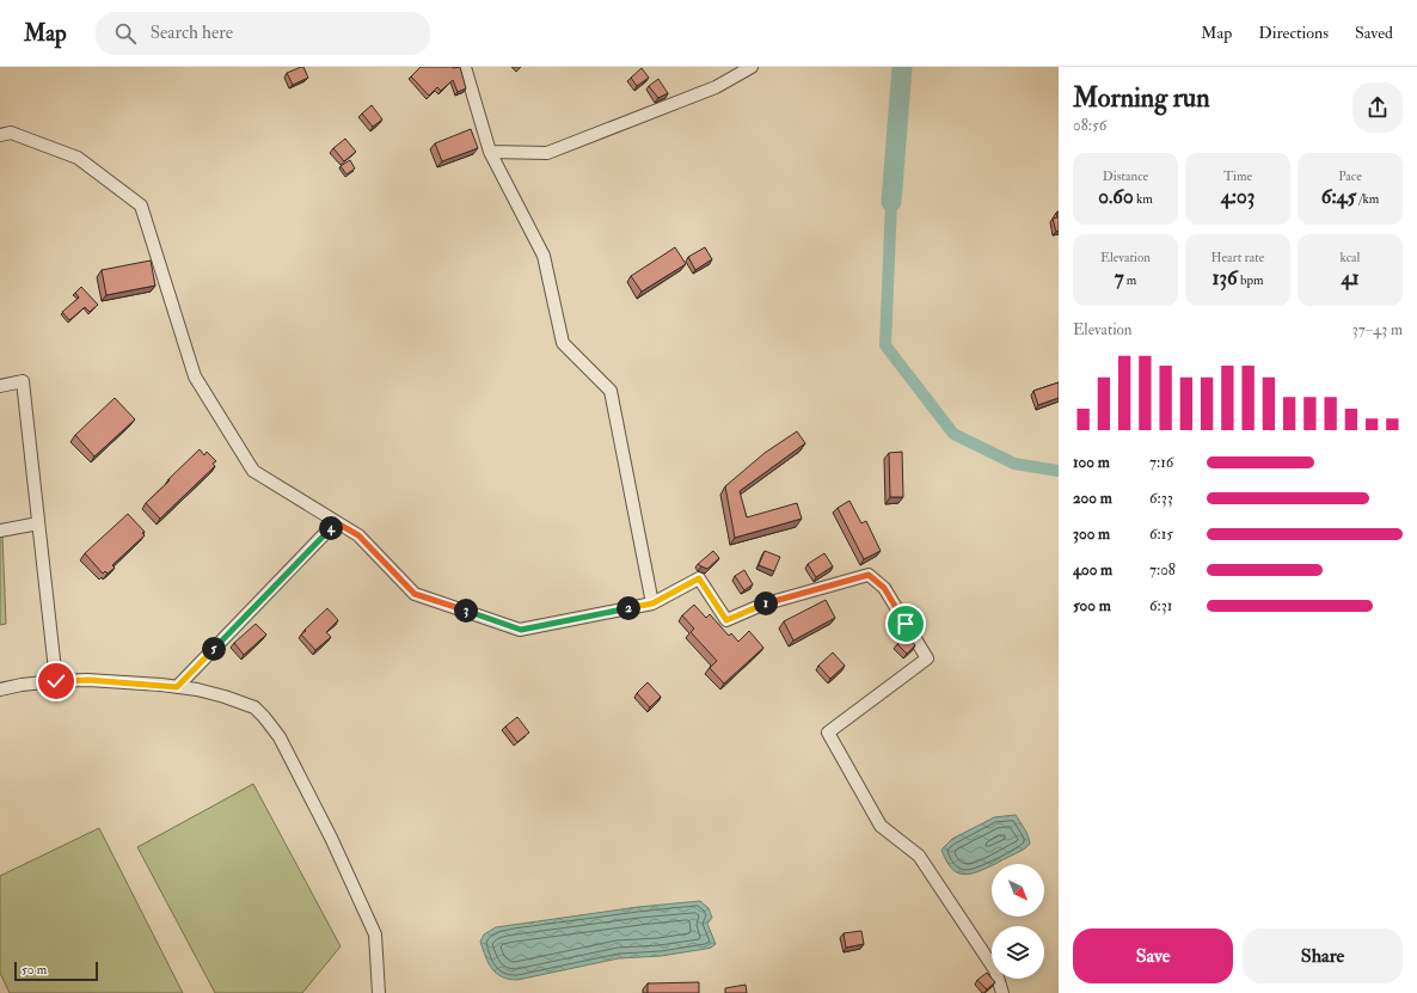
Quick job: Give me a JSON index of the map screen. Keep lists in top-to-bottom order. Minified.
{"scale_bar":"50 m","north":"bottom right","page":{"header":"Map","search":"Search here","nav":["Map","Directions","Saved"],"heading":["Morning run","08:56"],"stats":[["Distance","0.60 km"],["Time","4:03"],["Pace","6:45 /km"],["Elevation","7 m"],["Heart rate","136 bpm"],["kcal","41"]],"chart":["Elevation","37–43 m"],"list":[{"name":"100 m","note":"7:16"},{"name":"200 m","note":"6:33"},{"name":"300 m","note":"6:15"},{"name":"400 m","note":"7:08"},{"name":"500 m","note":"6:31"}],"pins":["4","1","2","3","5"],"buttons":["Save","Share"],"scale":"50 m"}}
